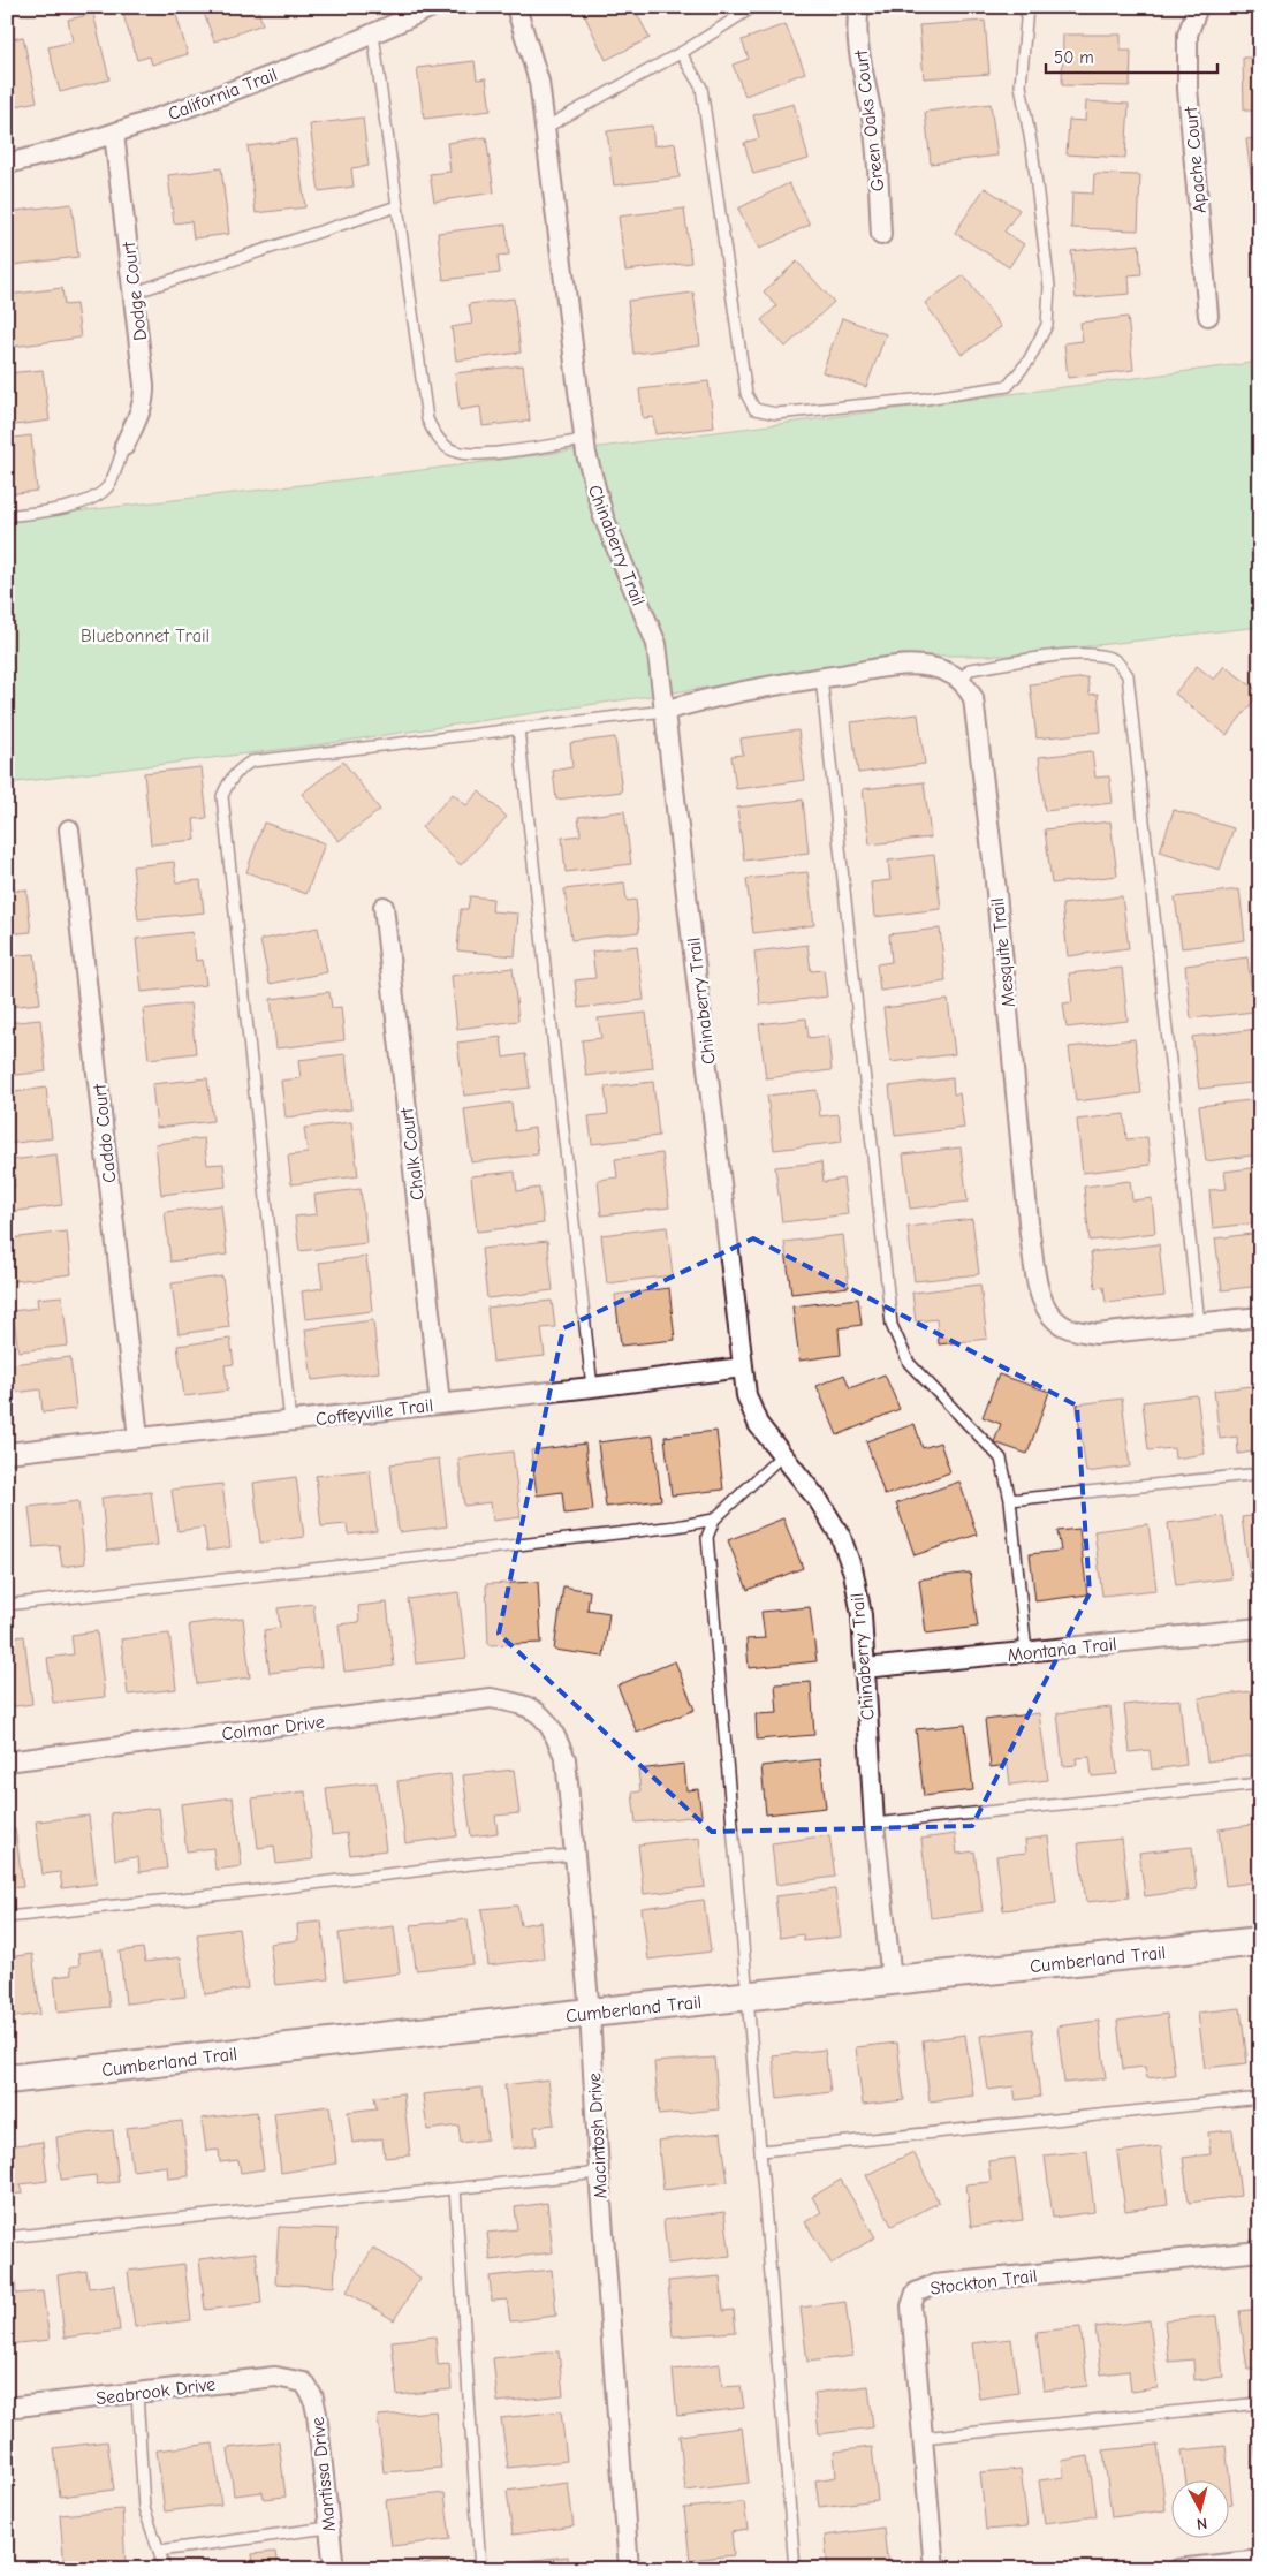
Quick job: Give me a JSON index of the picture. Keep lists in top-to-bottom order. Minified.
{"streets":{"street":["California Trail","Green Oaks Court","Apache Court","Dodge Court","Chinaberry Trail","Mesquite Trail","Caddo Court","Chalk Court","Coffeyville Trail","Montana Trail","Colmar Drive","Cumberland Trail","Macintosh Drive","Stockton Trail","Seabrook Drive","Mantissa Drive"]},"crossings":[["California Trail","Dodge Court"],["Chinaberry Trail","Coffeyville Trail"],["Chinaberry Trail","Montana Trail"],["Chinaberry Trail","Cumberland Trail"],["Caddo Court","Coffeyville Trail"],["Chalk Court","Coffeyville Trail"],["Colmar Drive","Macintosh Drive"],["Cumberland Trail","Macintosh Drive"],["Seabrook Drive","Mantissa Drive"]],"parks":["Bluebonnet Trail"],"scale_bar":"50 m","north":"bottom"}
